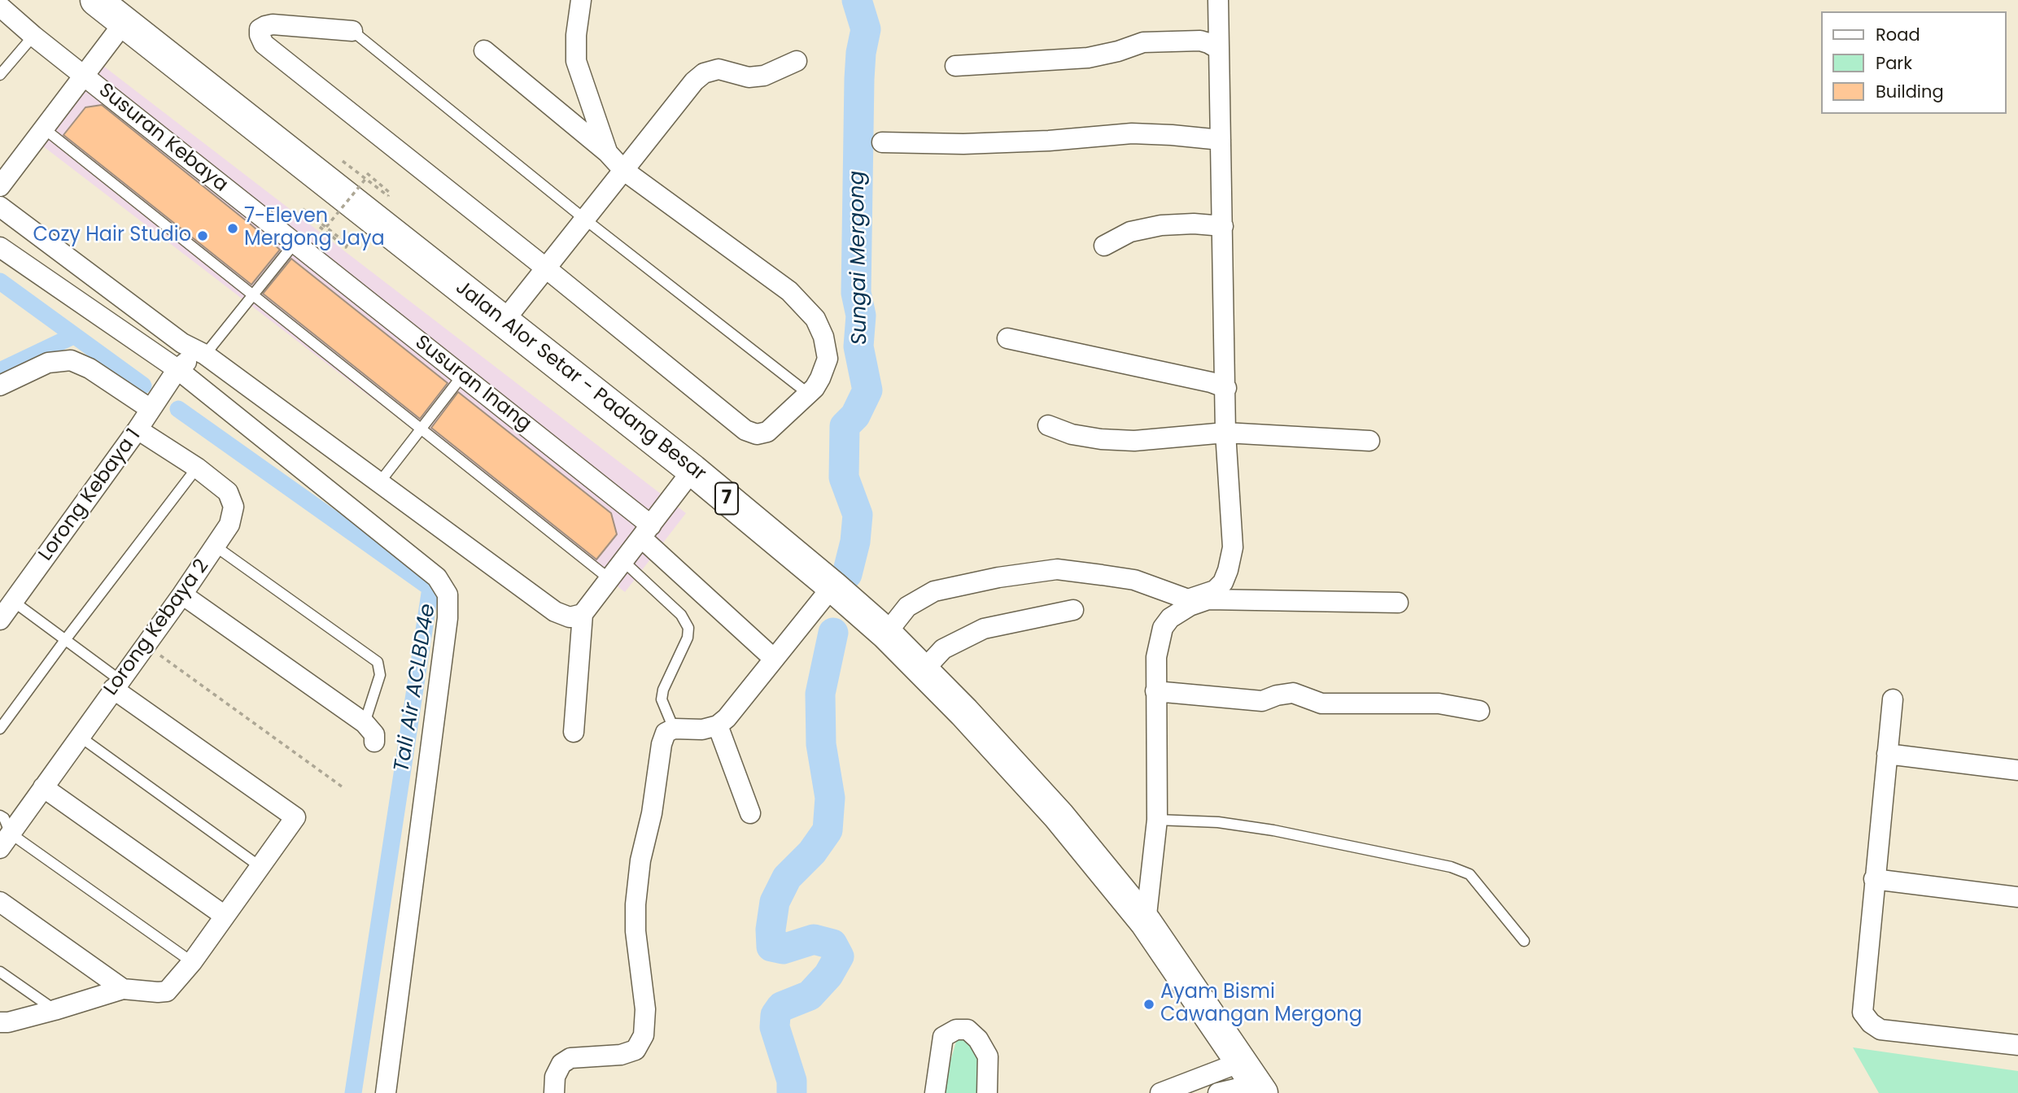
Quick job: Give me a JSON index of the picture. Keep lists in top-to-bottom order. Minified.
{"streets":{"main road":["Jalan Alor Setar - Padang Besar","7"],"street":["Susuran Kebaya","Susuran Inang","Lorong Kebaya 1","Lorong Kebaya 2"]},"crossings":[["Susuran Kebaya","Susuran Inang"],["Lorong Kebaya 1","Lorong Kebaya 2"]],"water":["Sungai Mergong","Tali Air ACLBD4e"],"places":["7-Eleven Mergong Jaya","Cozy Hair Studio","Ayam Bismi Cawangan Mergong"],"legend":["Road","Park","Building"]}
